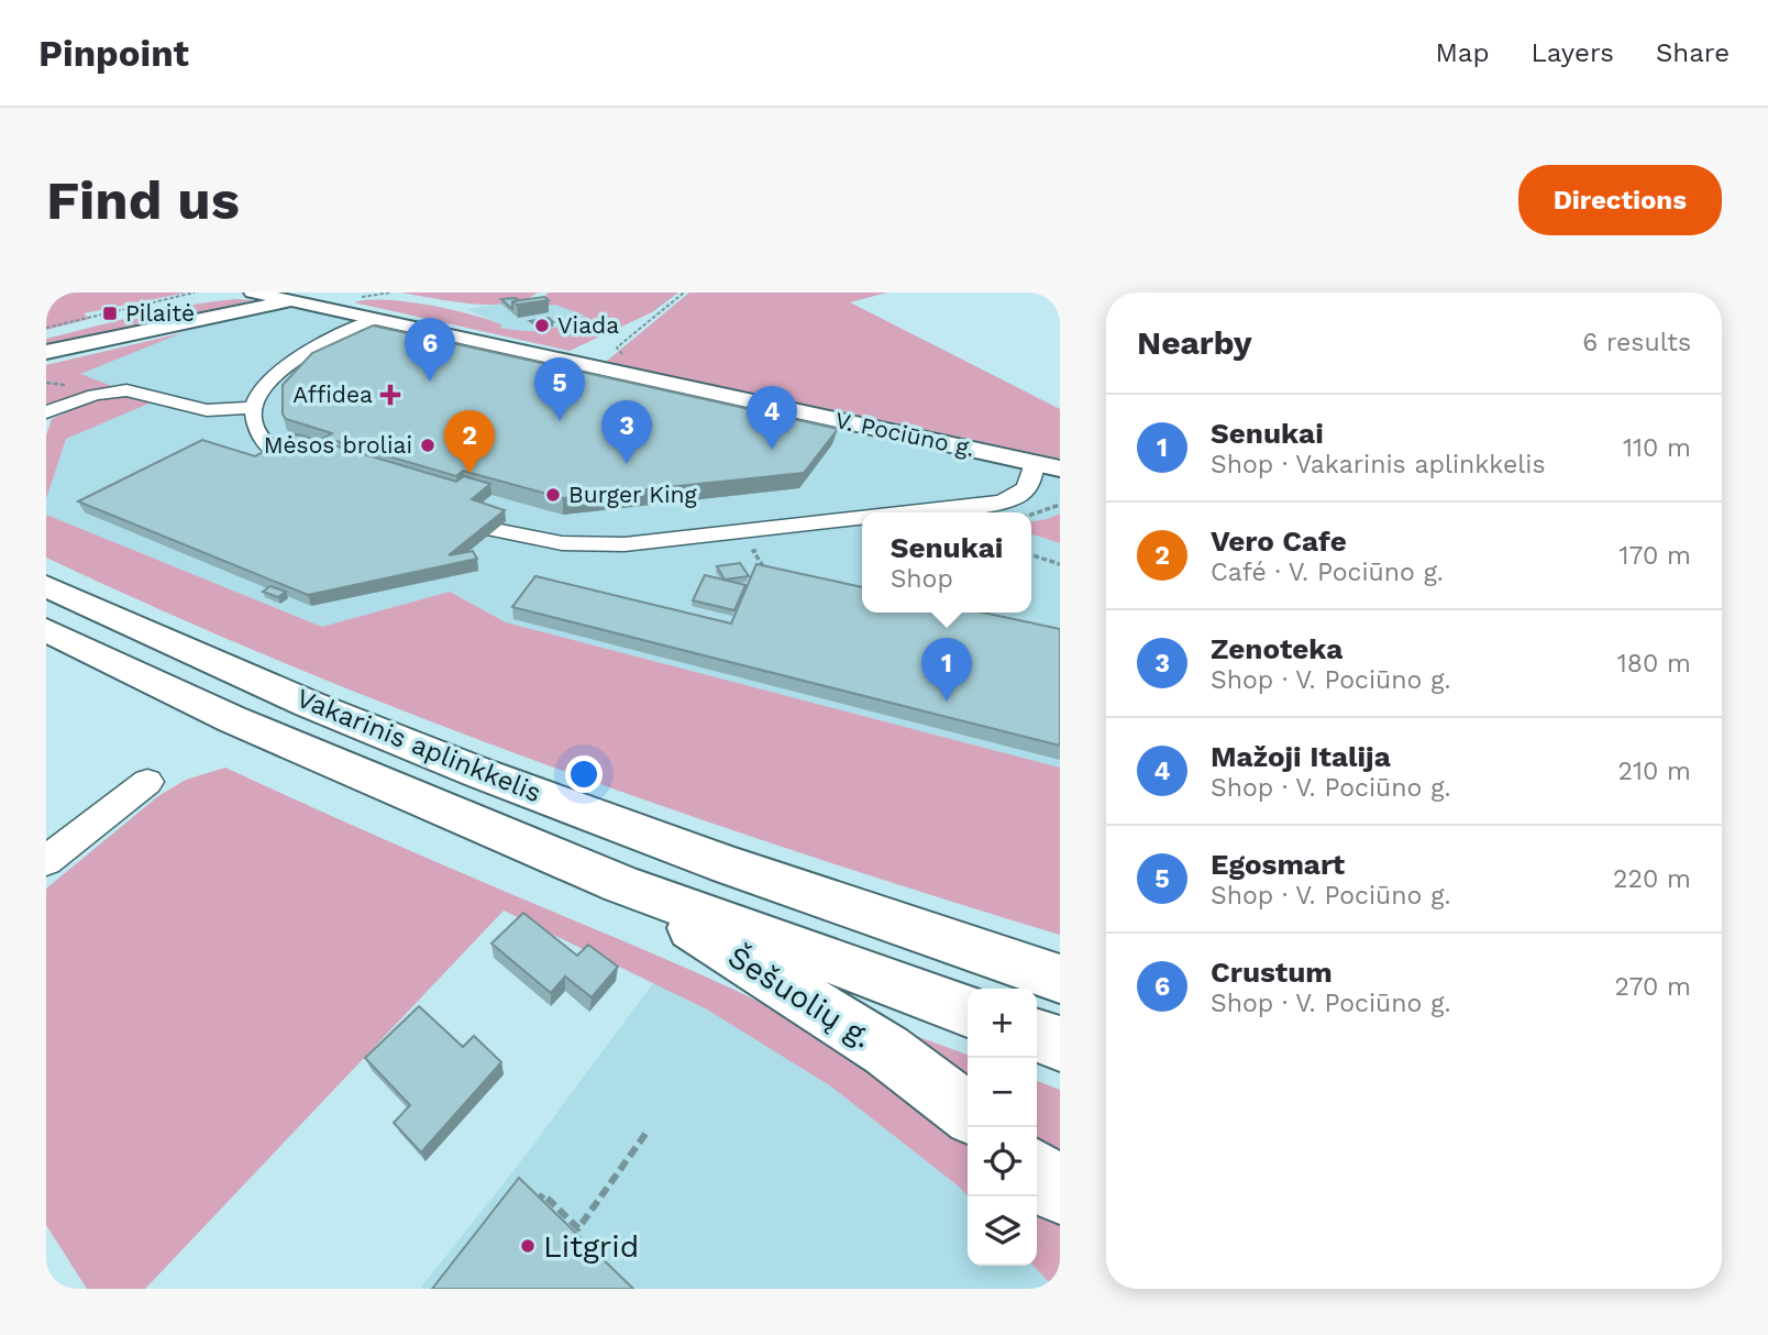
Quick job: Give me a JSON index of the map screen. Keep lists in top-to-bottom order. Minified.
{"streets":{"main road":["V. Pociūno g.","Vakarinis aplinkkelis","Šešuolių g."]},"crossings":[["Vakarinis aplinkkelis","Šešuolių g."]],"places":{"transit":["Pilaitė"],"other":["Viada","Mėsos broliai","Burger King","Litgrid"],"health":["Affidea"]},"page":{"header":"Pinpoint","nav":["Map","Layers","Share"],"buttons":"Directions","title":"Find us","heading":["Nearby","6 results"],"pins":["6","5","4","3","2","1"],"list":[{"mark":"1","name":"Senukai","note":"Shop · Vakarinis aplinkkelis","value":"110 m"},{"mark":"2","name":"Vero Cafe","note":"Café · V. Pociūno g.","value":"170 m"},{"mark":"3","name":"Zenoteka","note":"Shop · V. Pociūno g.","value":"180 m"},{"mark":"4","name":"Mažoji Italija","note":"Shop · V. Pociūno g.","value":"210 m"},{"mark":"5","name":"Egosmart","note":"Shop · V. Pociūno g.","value":"220 m"},{"mark":"6","name":"Crustum","note":"Shop · V. Pociūno g.","value":"270 m"}],"popup":["Senukai","Shop"],"map_buttons":["+","−"]}}
